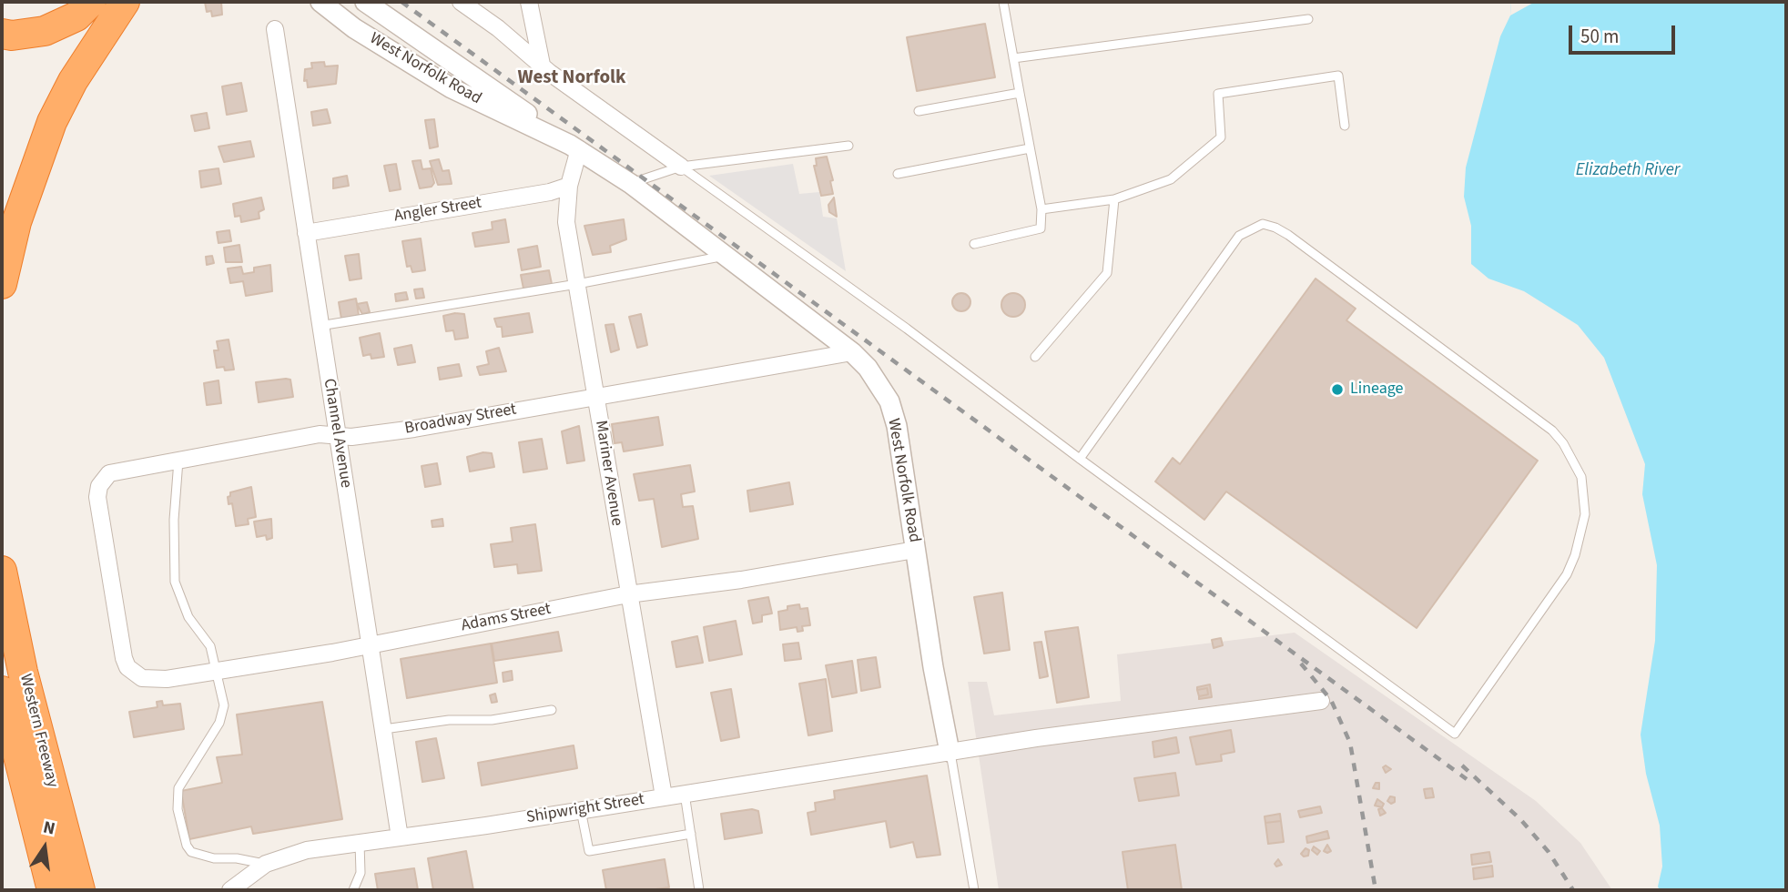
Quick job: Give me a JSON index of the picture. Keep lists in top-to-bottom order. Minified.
{"streets":{"highway":["Western Freeway"],"street":["West Norfolk Road","Angler Street","Broadway Street","Channel Avenue","Mariner Avenue","Adams Street","Shipwright Street"]},"crossings":[["West Norfolk Road","Broadway Street"],["West Norfolk Road","Mariner Avenue"],["West Norfolk Road","Adams Street"],["West Norfolk Road","Shipwright Street"],["Angler Street","Channel Avenue"],["Angler Street","Mariner Avenue"],["Broadway Street","Channel Avenue"],["Broadway Street","Mariner Avenue"],["Broadway Street","Adams Street"],["Channel Avenue","Adams Street"],["Channel Avenue","Shipwright Street"],["Mariner Avenue","Adams Street"],["Mariner Avenue","Shipwright Street"]],"districts":["West Norfolk"],"water":["Elizabeth River"],"places":["Lineage"],"scale_bar":"50 m","north":"top"}
